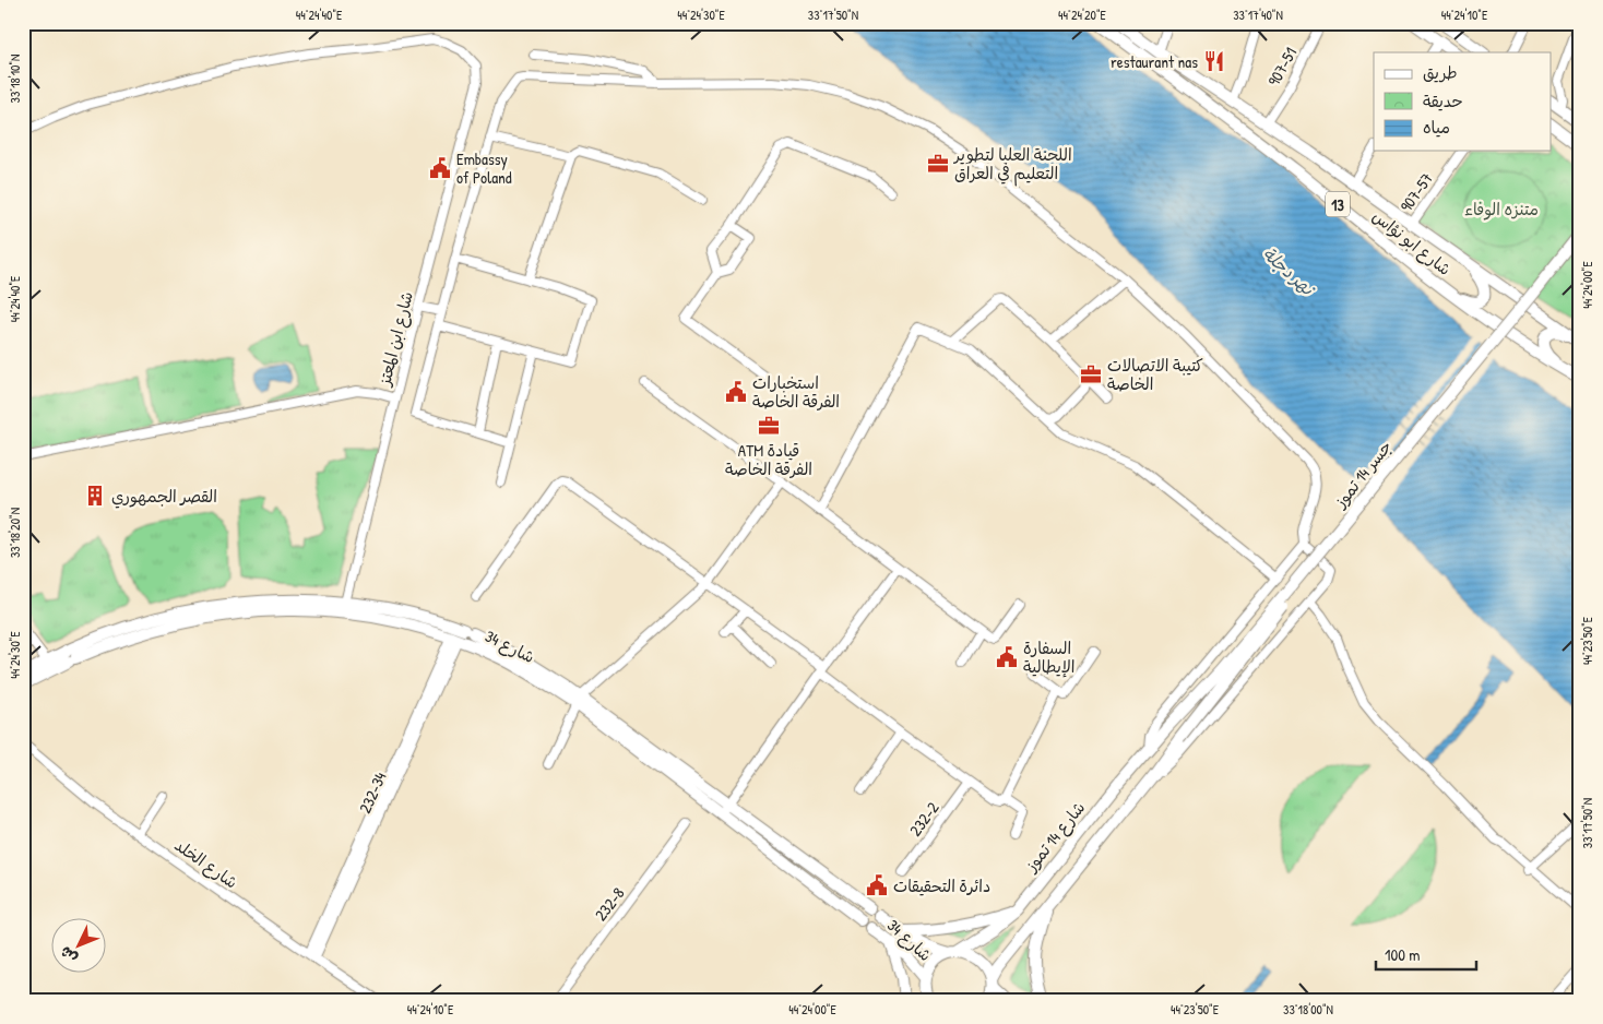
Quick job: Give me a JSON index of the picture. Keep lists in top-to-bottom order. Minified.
{"streets":{"main road":["13","شارع ابو نؤاس","جسر 14 تموز","شارع 34","شارع 14 تموز"],"street":["907-51","907-57","شارع ابن المعتز","232-34","232-2","شارع الخلد","232-8"]},"crossings":[["907-51","شارع ابو نؤاس"],["907-57","شارع ابو نؤاس"],["شارع ابن المعتز","شارع 34"],["جسر 14 تموز","شارع 14 تموز"],["شارع 34","232-34"],["شارع 34","شارع 14 تموز"],["232-34","شارع الخلد"]],"water":["نهر دجلة"],"parks":["متنزه الوفاء"],"places":{"restaurant":["restaurant nas"],"office":["اللجنة العليا لتطوير التعليم في العراق","كتيبة الاتصالات الخاصة","ATM قيادة الفرقة الخاصة"],"public building":["Embassy of Poland","استخبارات الفرقة الخاصة","السفارة الإيطالية","دائرة التحقيقات"],"building":["القصر الجمهوري"]},"legend":["طريق","حديقة","مياه"],"scale_bar":"100 m","north":"bottom left","coordinates":["44°24'40\"E","44°24'30\"E","33°17'50\"N","44°24'20\"E","33°17'40\"N","44°24'10\"E","33°18'10\"N","44°24'00\"E","33°18'20\"N","44°23'50\"E","33°18'00\"N"]}
